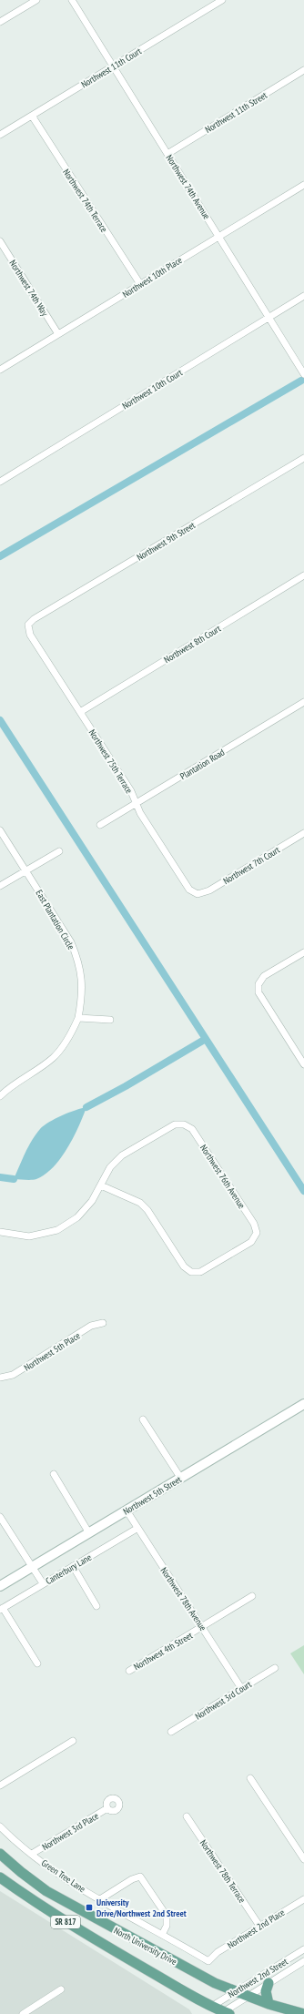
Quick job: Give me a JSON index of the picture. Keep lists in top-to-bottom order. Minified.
{"streets":{"main road":["SR 817","North University Drive"],"street":["Northwest 11th Court","Northwest 11th Street","Northwest 74th Avenue","Northwest 74th Terrace","Northwest 10th Place","Northwest 74th Way","Northwest 10th Court","Northwest 9th Street","Northwest 8th Court","Northwest 75th Terrace","Plantation Road","Northwest 7th Court","East Plantation Circle","Northwest 76th Avenue","Northwest 5th Place","Northwest 5th Street","Canterbury Lane","Northwest 78th Avenue","Northwest 4th Street","Northwest 3rd Court","Northwest 3rd Place","Northwest 78th Terrace","Green Tree Lane","Northwest 2nd Place","Northwest 2nd Street"]},"crossings":[["Northwest 11th Court","Northwest 74th Avenue"],["Northwest 11th Court","Northwest 74th Terrace"],["Northwest 11th Street","Northwest 74th Avenue"],["Northwest 74th Avenue","Northwest 10th Place"],["Northwest 74th Avenue","Northwest 10th Court"],["Northwest 74th Terrace","Northwest 10th Place"],["Northwest 10th Place","Northwest 74th Way"],["Northwest 9th Street","Northwest 75th Terrace"],["Northwest 8th Court","Northwest 75th Terrace"],["Northwest 75th Terrace","Plantation Road"],["Northwest 75th Terrace","Northwest 7th Court"],["Northwest 5th Street","Northwest 78th Avenue"],["Canterbury Lane","Northwest 78th Avenue"],["Northwest 78th Avenue","Northwest 4th Street"],["Northwest 78th Avenue","Northwest 3rd Court"],["Northwest 3rd Place","Green Tree Lane"],["Northwest 78th Terrace","Northwest 2nd Place"],["Green Tree Lane","Northwest 2nd Place"],["SR 817","Northwest 2nd Street"],["North University Drive","Northwest 2nd Street"]],"places":{"transit":["University Drive/Northwest 2nd Street"]}}
